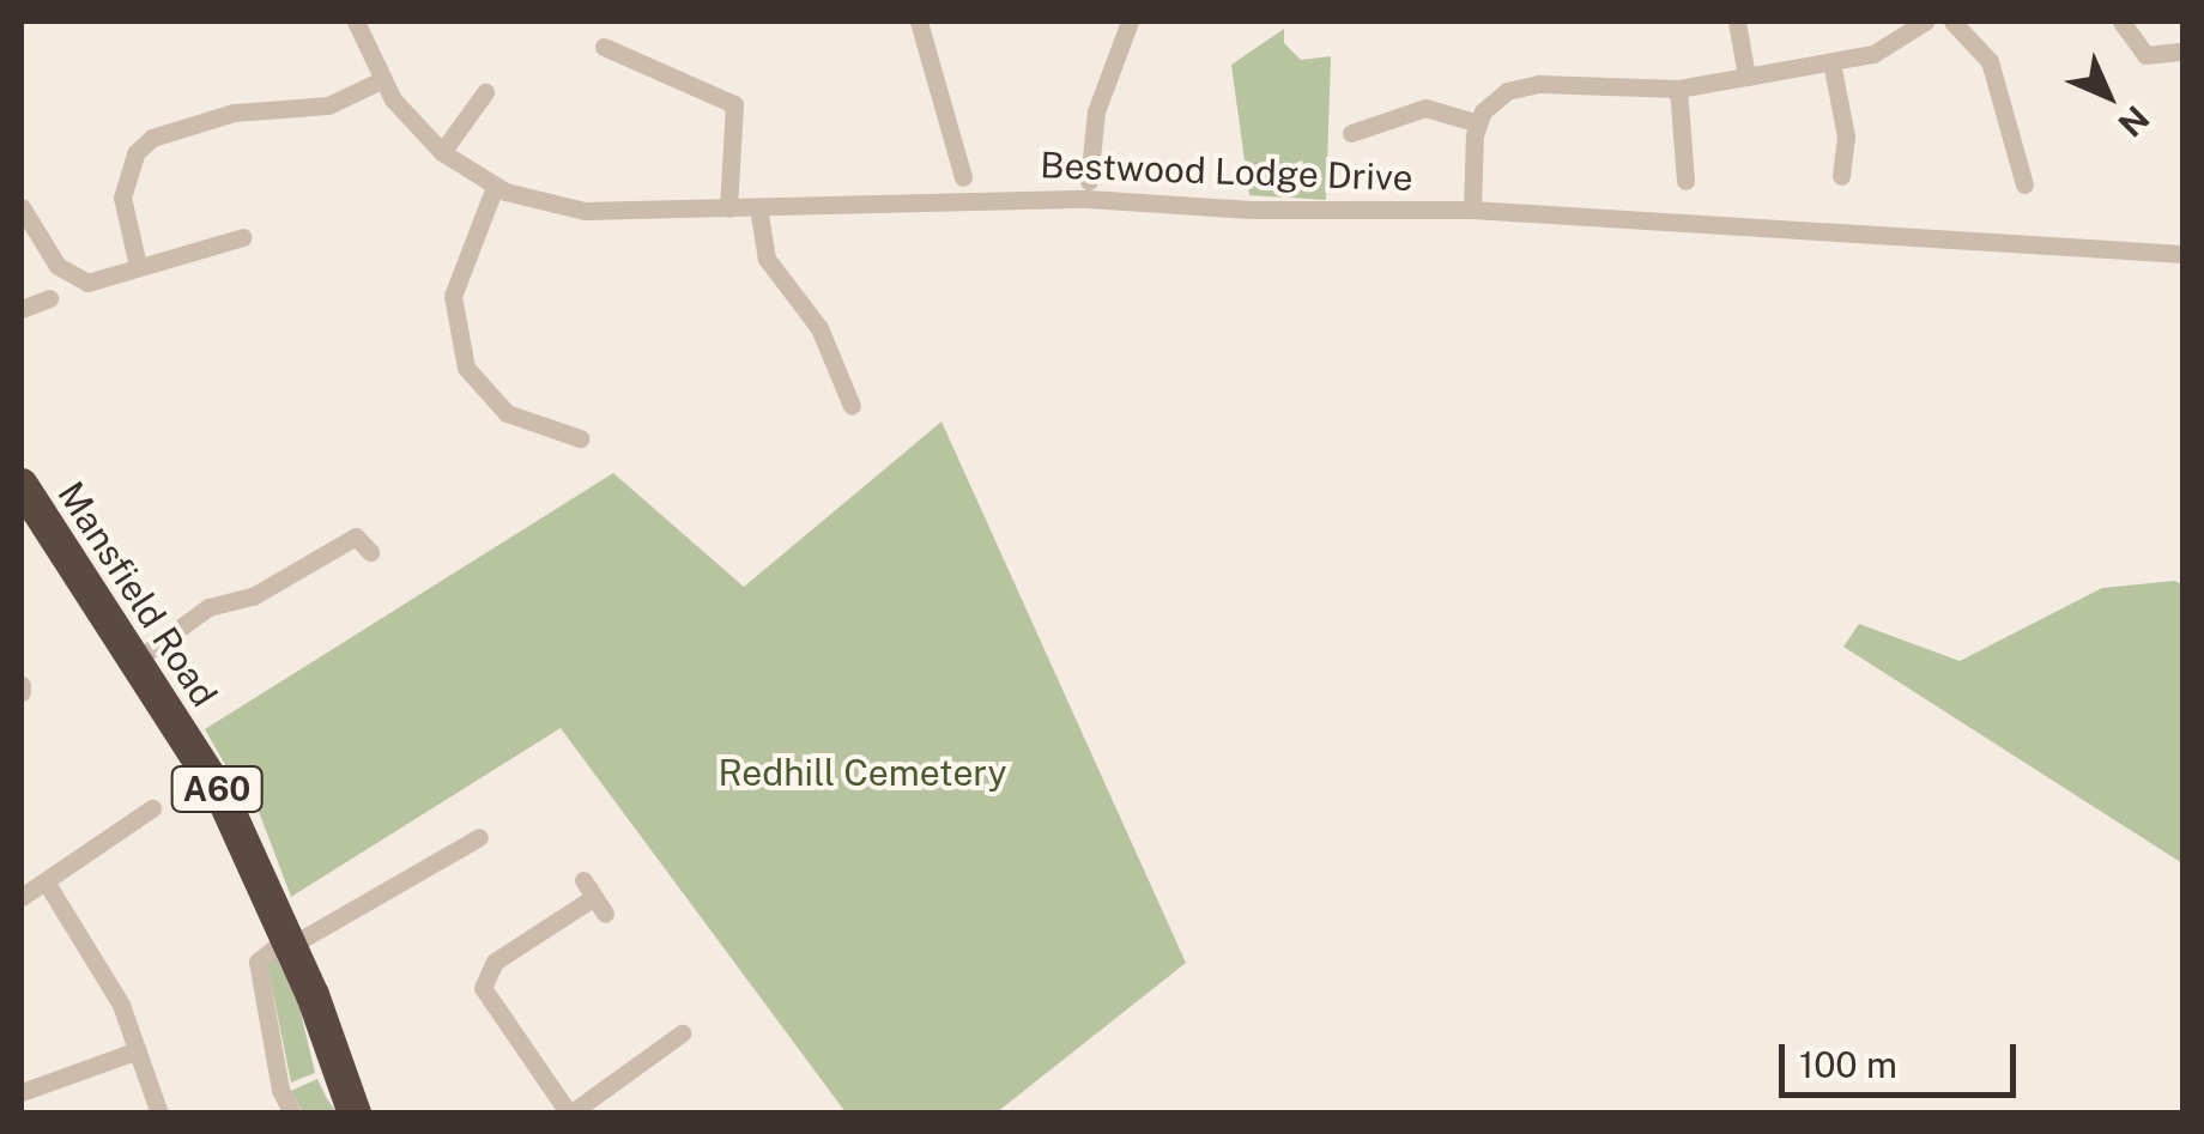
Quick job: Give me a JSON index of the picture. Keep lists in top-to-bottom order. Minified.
{"streets":{"highway":["Mansfield Road","A60"],"street":["Bestwood Lodge Drive"]},"parks":["Redhill Cemetery"],"scale_bar":"100 m","north":"bottom right"}
